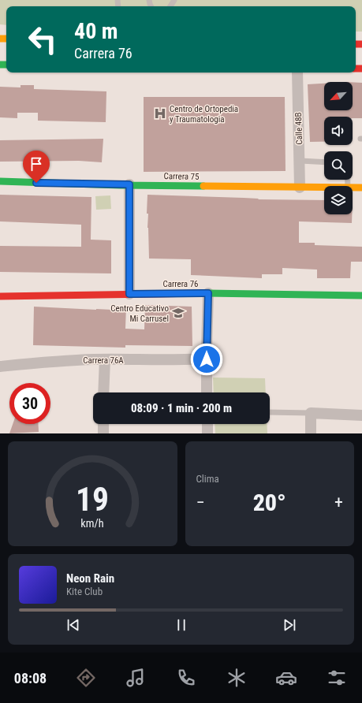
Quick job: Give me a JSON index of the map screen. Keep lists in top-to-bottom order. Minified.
{"streets":{"street":["Calle 48B","Carrera 75","Carrera 76","Carrera 76A"]},"crossings":[["Calle 48B","Carrera 75"]],"places":{"hospital":["Centro de Ortopedia y Traumatologia"],"school or university":["Centro Educativo Mi Carrusel"]},"north":"bottom left","page":{"turn":["40 m","Carrera 76"],"limit":"30","trip":"08:09 · 1 min · 200 m","tile":"Clima","heat":["−","20°","+"],"song":["Neon Rain","Kite Club"],"tabs":"08:08","gauge":["19","km/h"]}}
